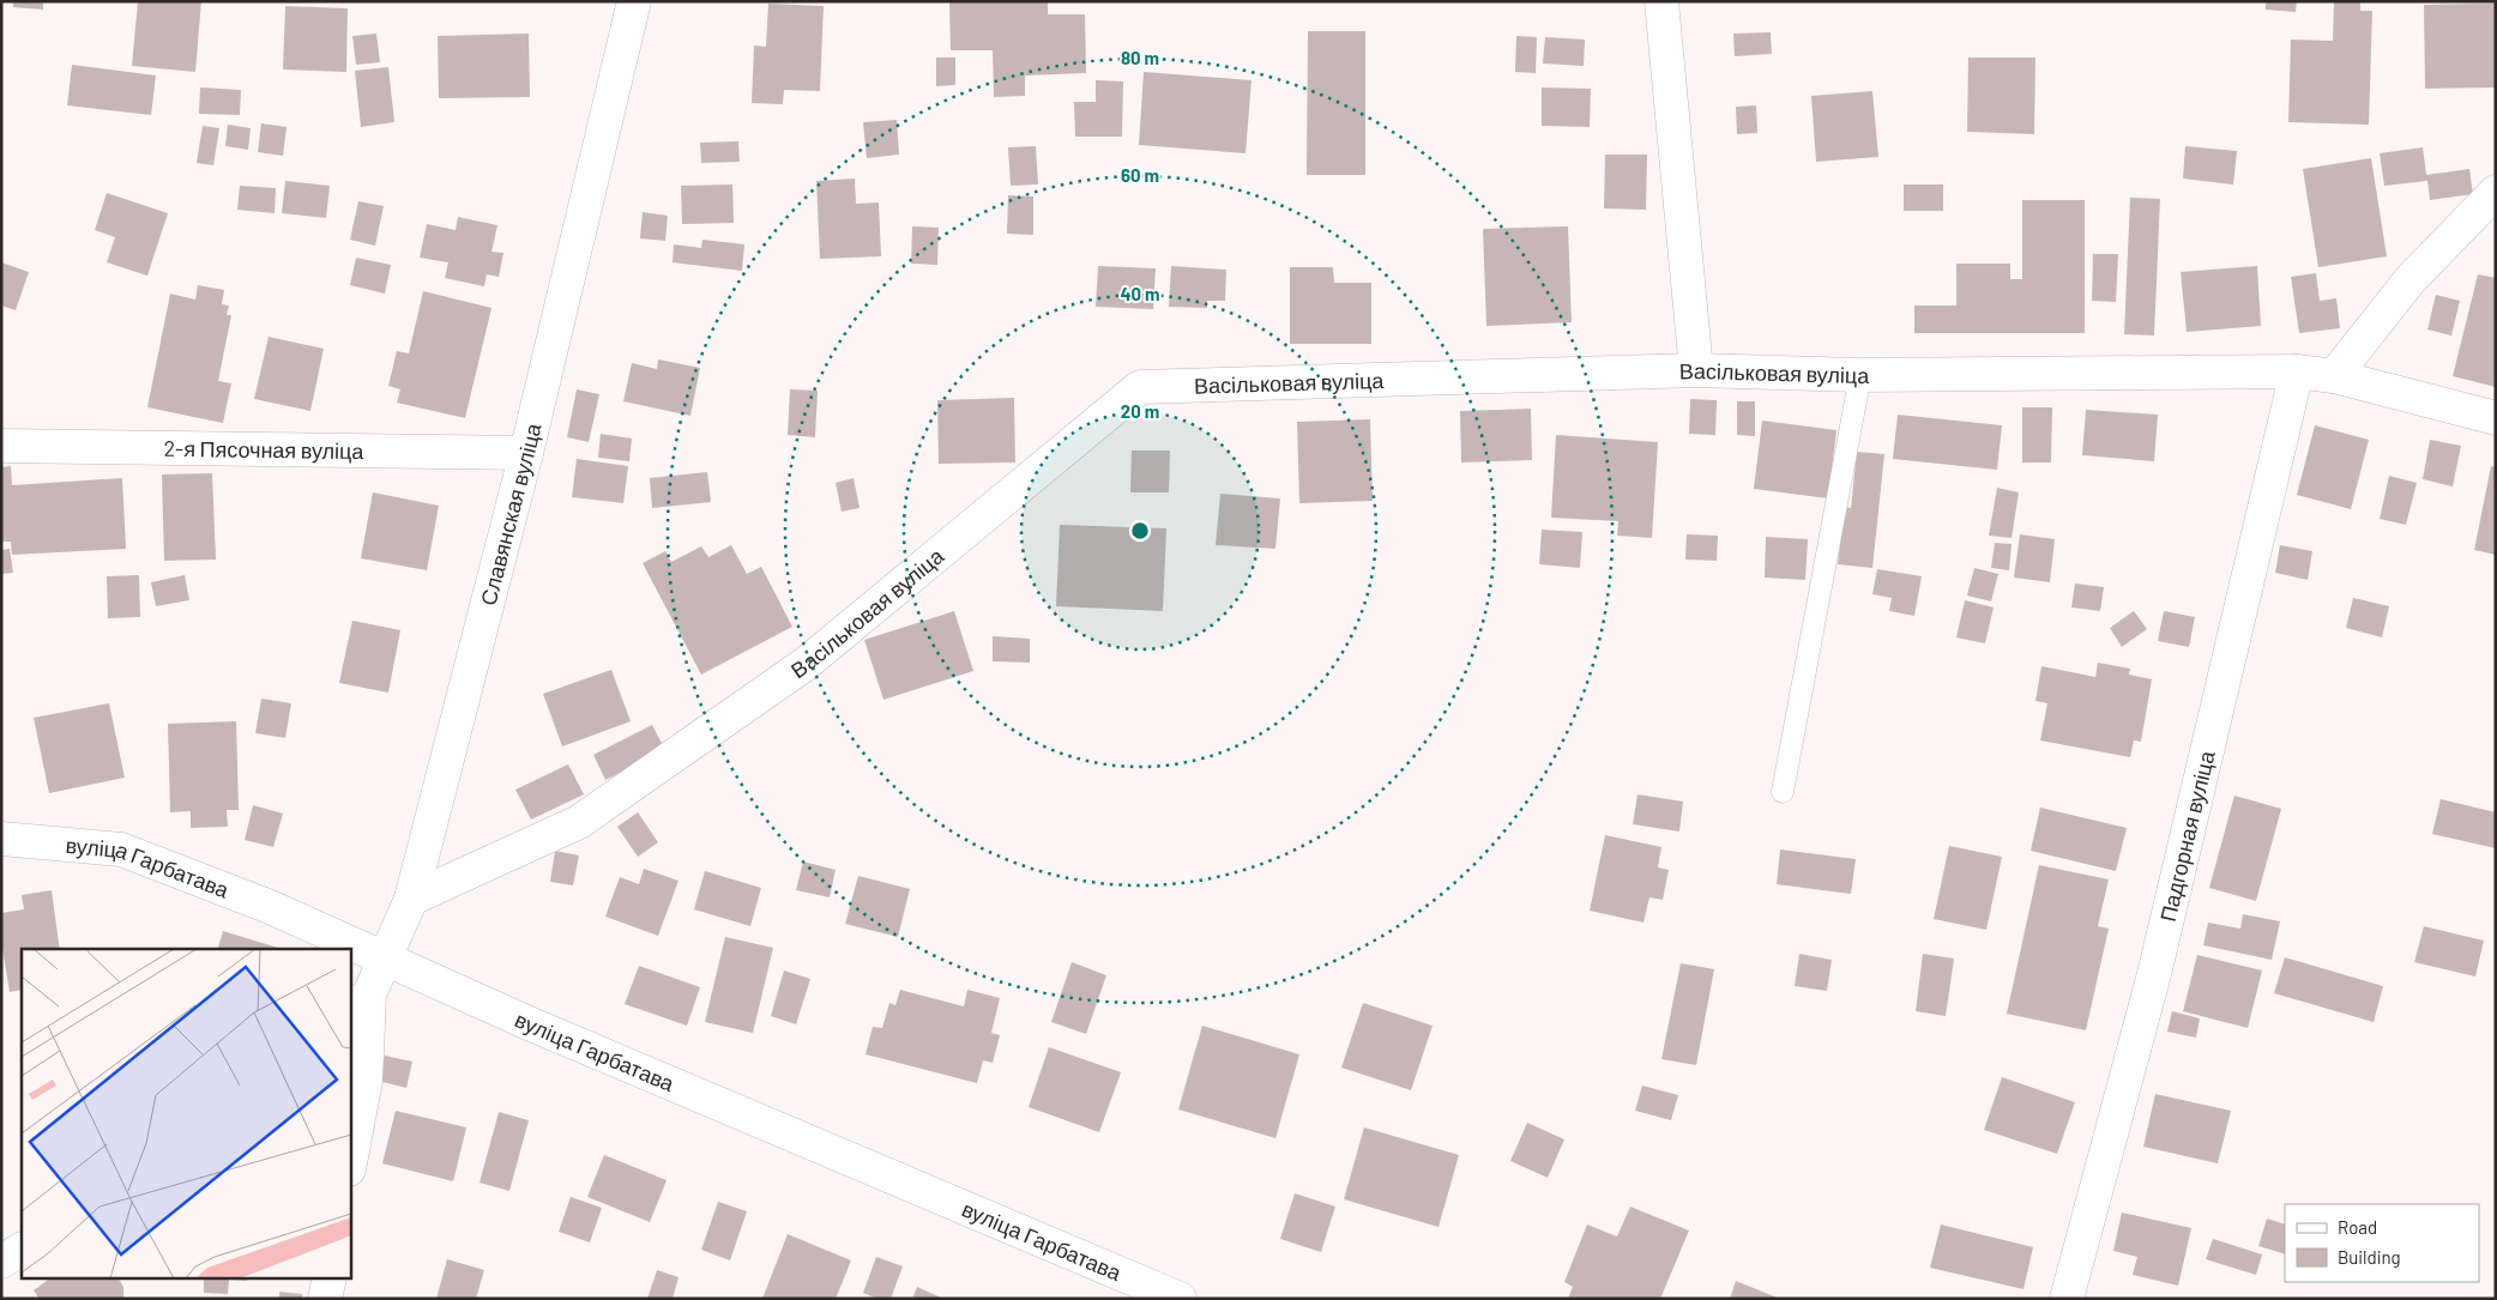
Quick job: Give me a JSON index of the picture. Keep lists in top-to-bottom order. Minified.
{"streets":{"street":["Васільковая вуліца","2-я Пясочная вуліца","Славянская вуліца","Падгорная вуліца","вуліца Гарбатава"]},"crossings":[["Васільковая вуліца","Славянская вуліца"],["Васільковая вуліца","Падгорная вуліца"],["2-я Пясочная вуліца","Славянская вуліца"],["Славянская вуліца","вуліца Гарбатава"]],"legend":["Road","Building"],"rings":["80 m","60 m","40 m","20 m"]}
